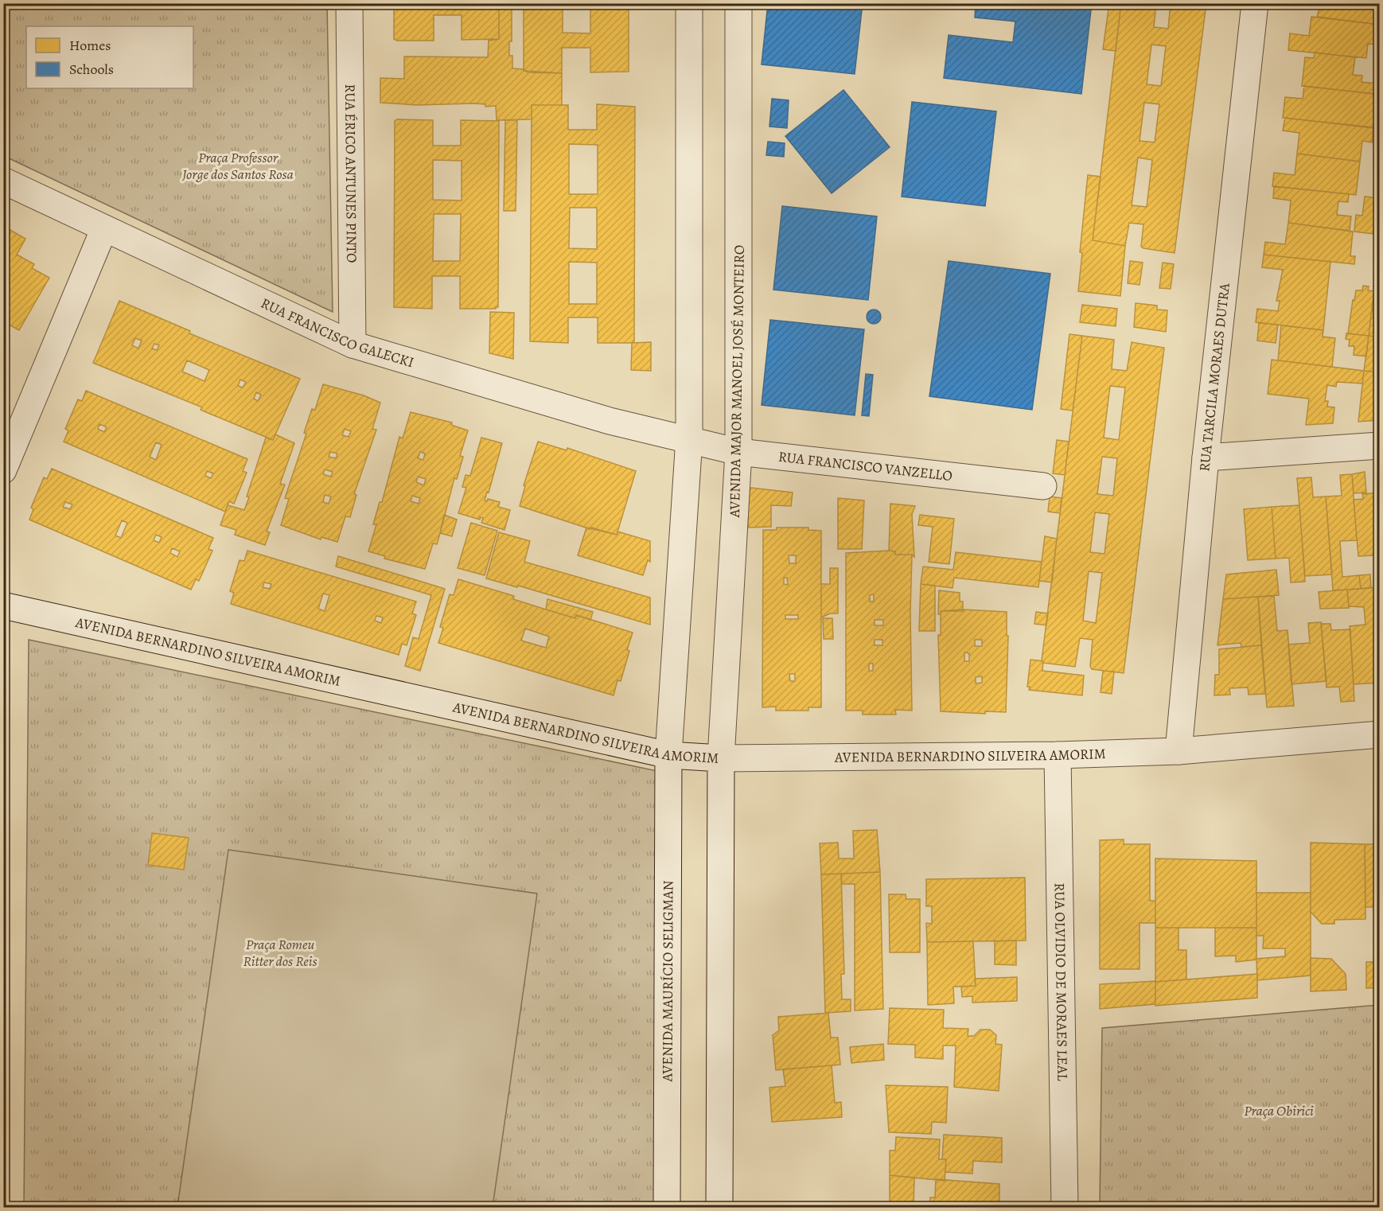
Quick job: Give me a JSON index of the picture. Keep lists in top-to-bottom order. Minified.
{"streets":{"street":["RUA ÉRICO ANTUNES PINTO","RUA FRANCISCO GALECKI","RUA TARCILA MORAES DUTRA","AVENIDA MAJOR MANOEL JOSÉ MONTEIRO","RUA FRANCISCO VANZELLO","AVENIDA BERNARDINO SILVEIRA AMORIM","AVENIDA MAURÍCIO SELIGMAN","RUA OLVIDIO DE MORAES LEAL"]},"crossings":[["RUA ÉRICO ANTUNES PINTO","RUA FRANCISCO GALECKI"],["RUA FRANCISCO GALECKI","RUA FRANCISCO VANZELLO"],["RUA TARCILA MORAES DUTRA","AVENIDA BERNARDINO SILVEIRA AMORIM"],["AVENIDA MAJOR MANOEL JOSÉ MONTEIRO","RUA FRANCISCO VANZELLO"],["AVENIDA MAJOR MANOEL JOSÉ MONTEIRO","AVENIDA BERNARDINO SILVEIRA AMORIM"],["AVENIDA BERNARDINO SILVEIRA AMORIM","AVENIDA MAURÍCIO SELIGMAN"],["AVENIDA BERNARDINO SILVEIRA AMORIM","RUA OLVIDIO DE MORAES LEAL"]],"parks":["Praça Professor Jorge dos Santos Rosa","Praça Romeu Ritter dos Reis","Praça Obirici"],"legend":["Homes","Schools"]}
